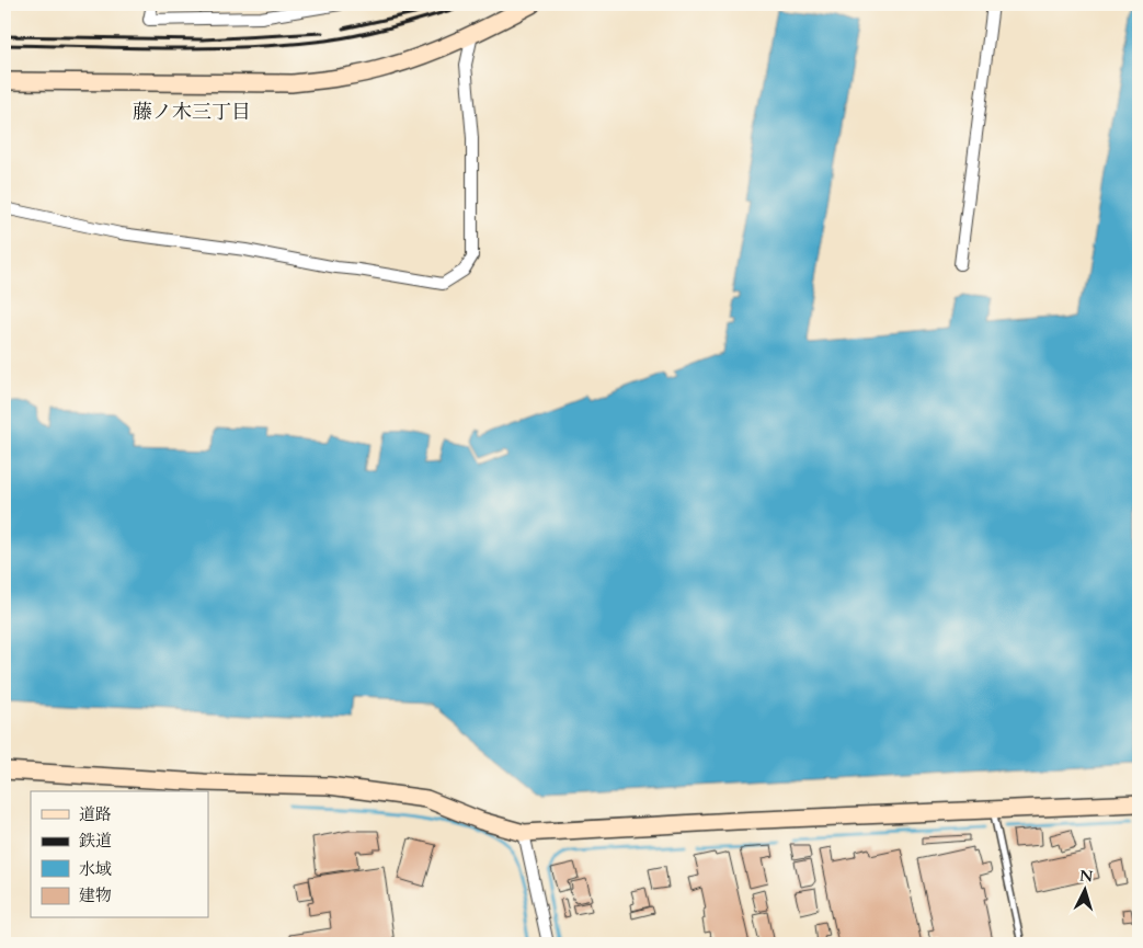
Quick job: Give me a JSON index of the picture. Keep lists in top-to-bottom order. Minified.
{"districts":["藤ノ木三丁目"],"legend":["道路","鉄道","水域","建物"],"north":"top"}
